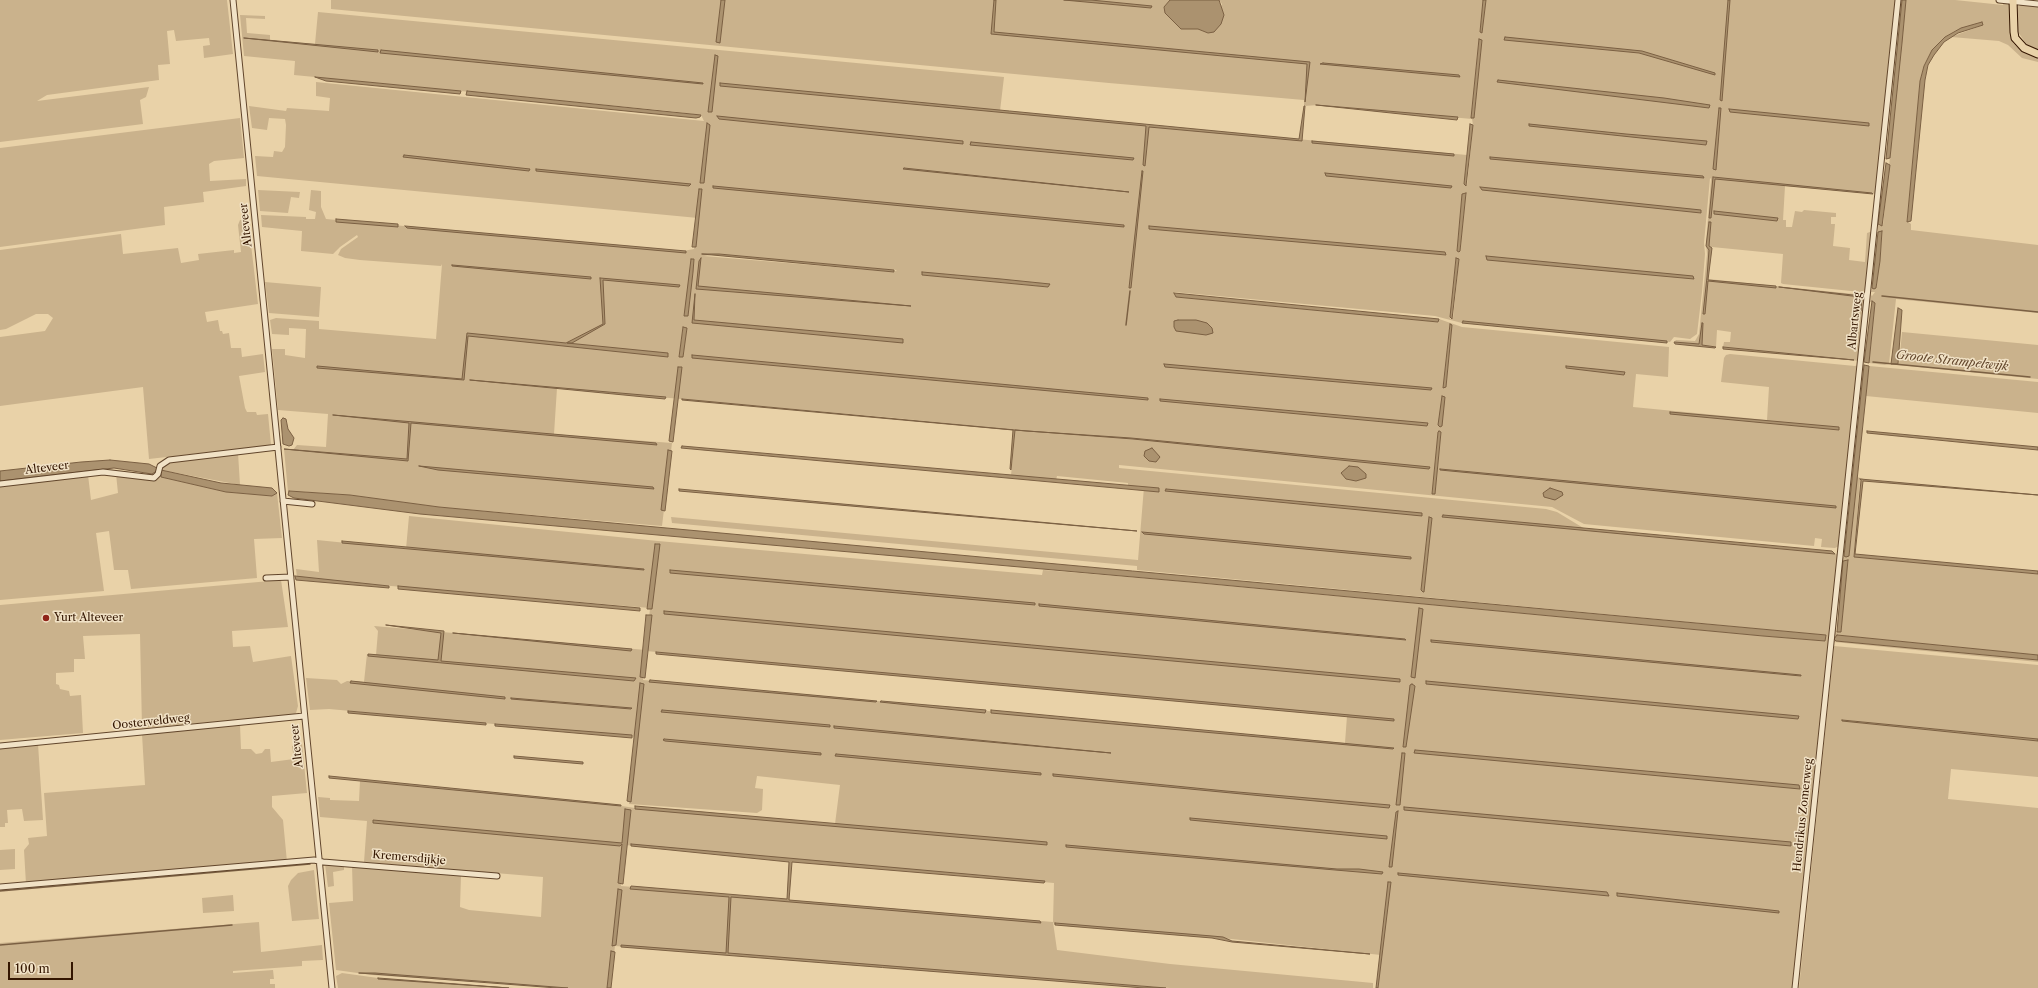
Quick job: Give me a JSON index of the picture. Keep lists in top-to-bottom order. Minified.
{"streets":{"street":["Alteveer","Albartsweg","Oosterveldweg","Hendrikus Zomerweg","Kremersdijkje"]},"crossings":[["Alteveer","Oosterveldweg"],["Alteveer","Kremersdijkje"],["Albartsweg","Hendrikus Zomerweg"]],"water":["Groote Strampelwijk"],"places":["Yurt Alteveer"],"scale_bar":"100 m"}
